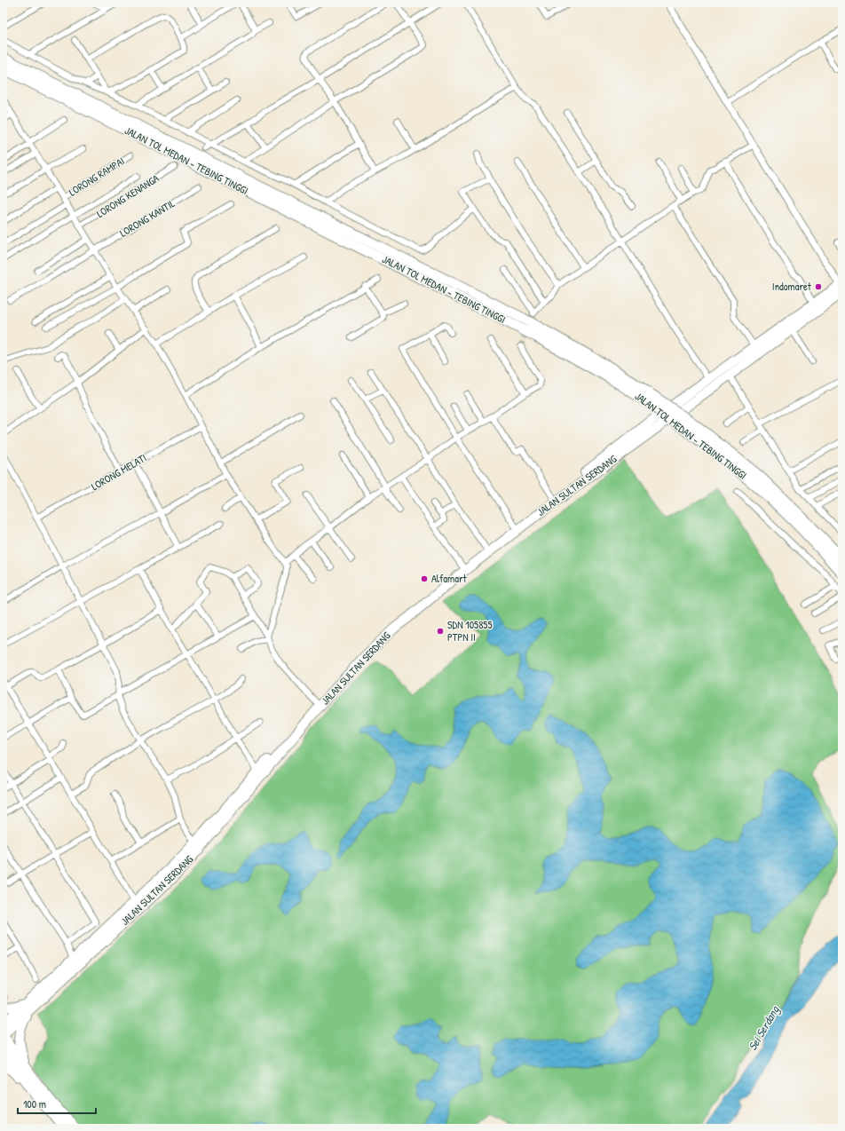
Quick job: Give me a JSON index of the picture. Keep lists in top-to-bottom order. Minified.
{"streets":{"highway":["JALAN TOL MEDAN - TEBING TINGGI","JALAN SULTAN SERDANG"],"street":["LORONG RAMPAI","LORONG KENANGA","LORONG KANTIL","LORONG MELATI"]},"water":["Sei Serdang"],"places":["Indomaret","Alfamart","SDN 105855 PTPN II"],"scale_bar":"100 m"}
